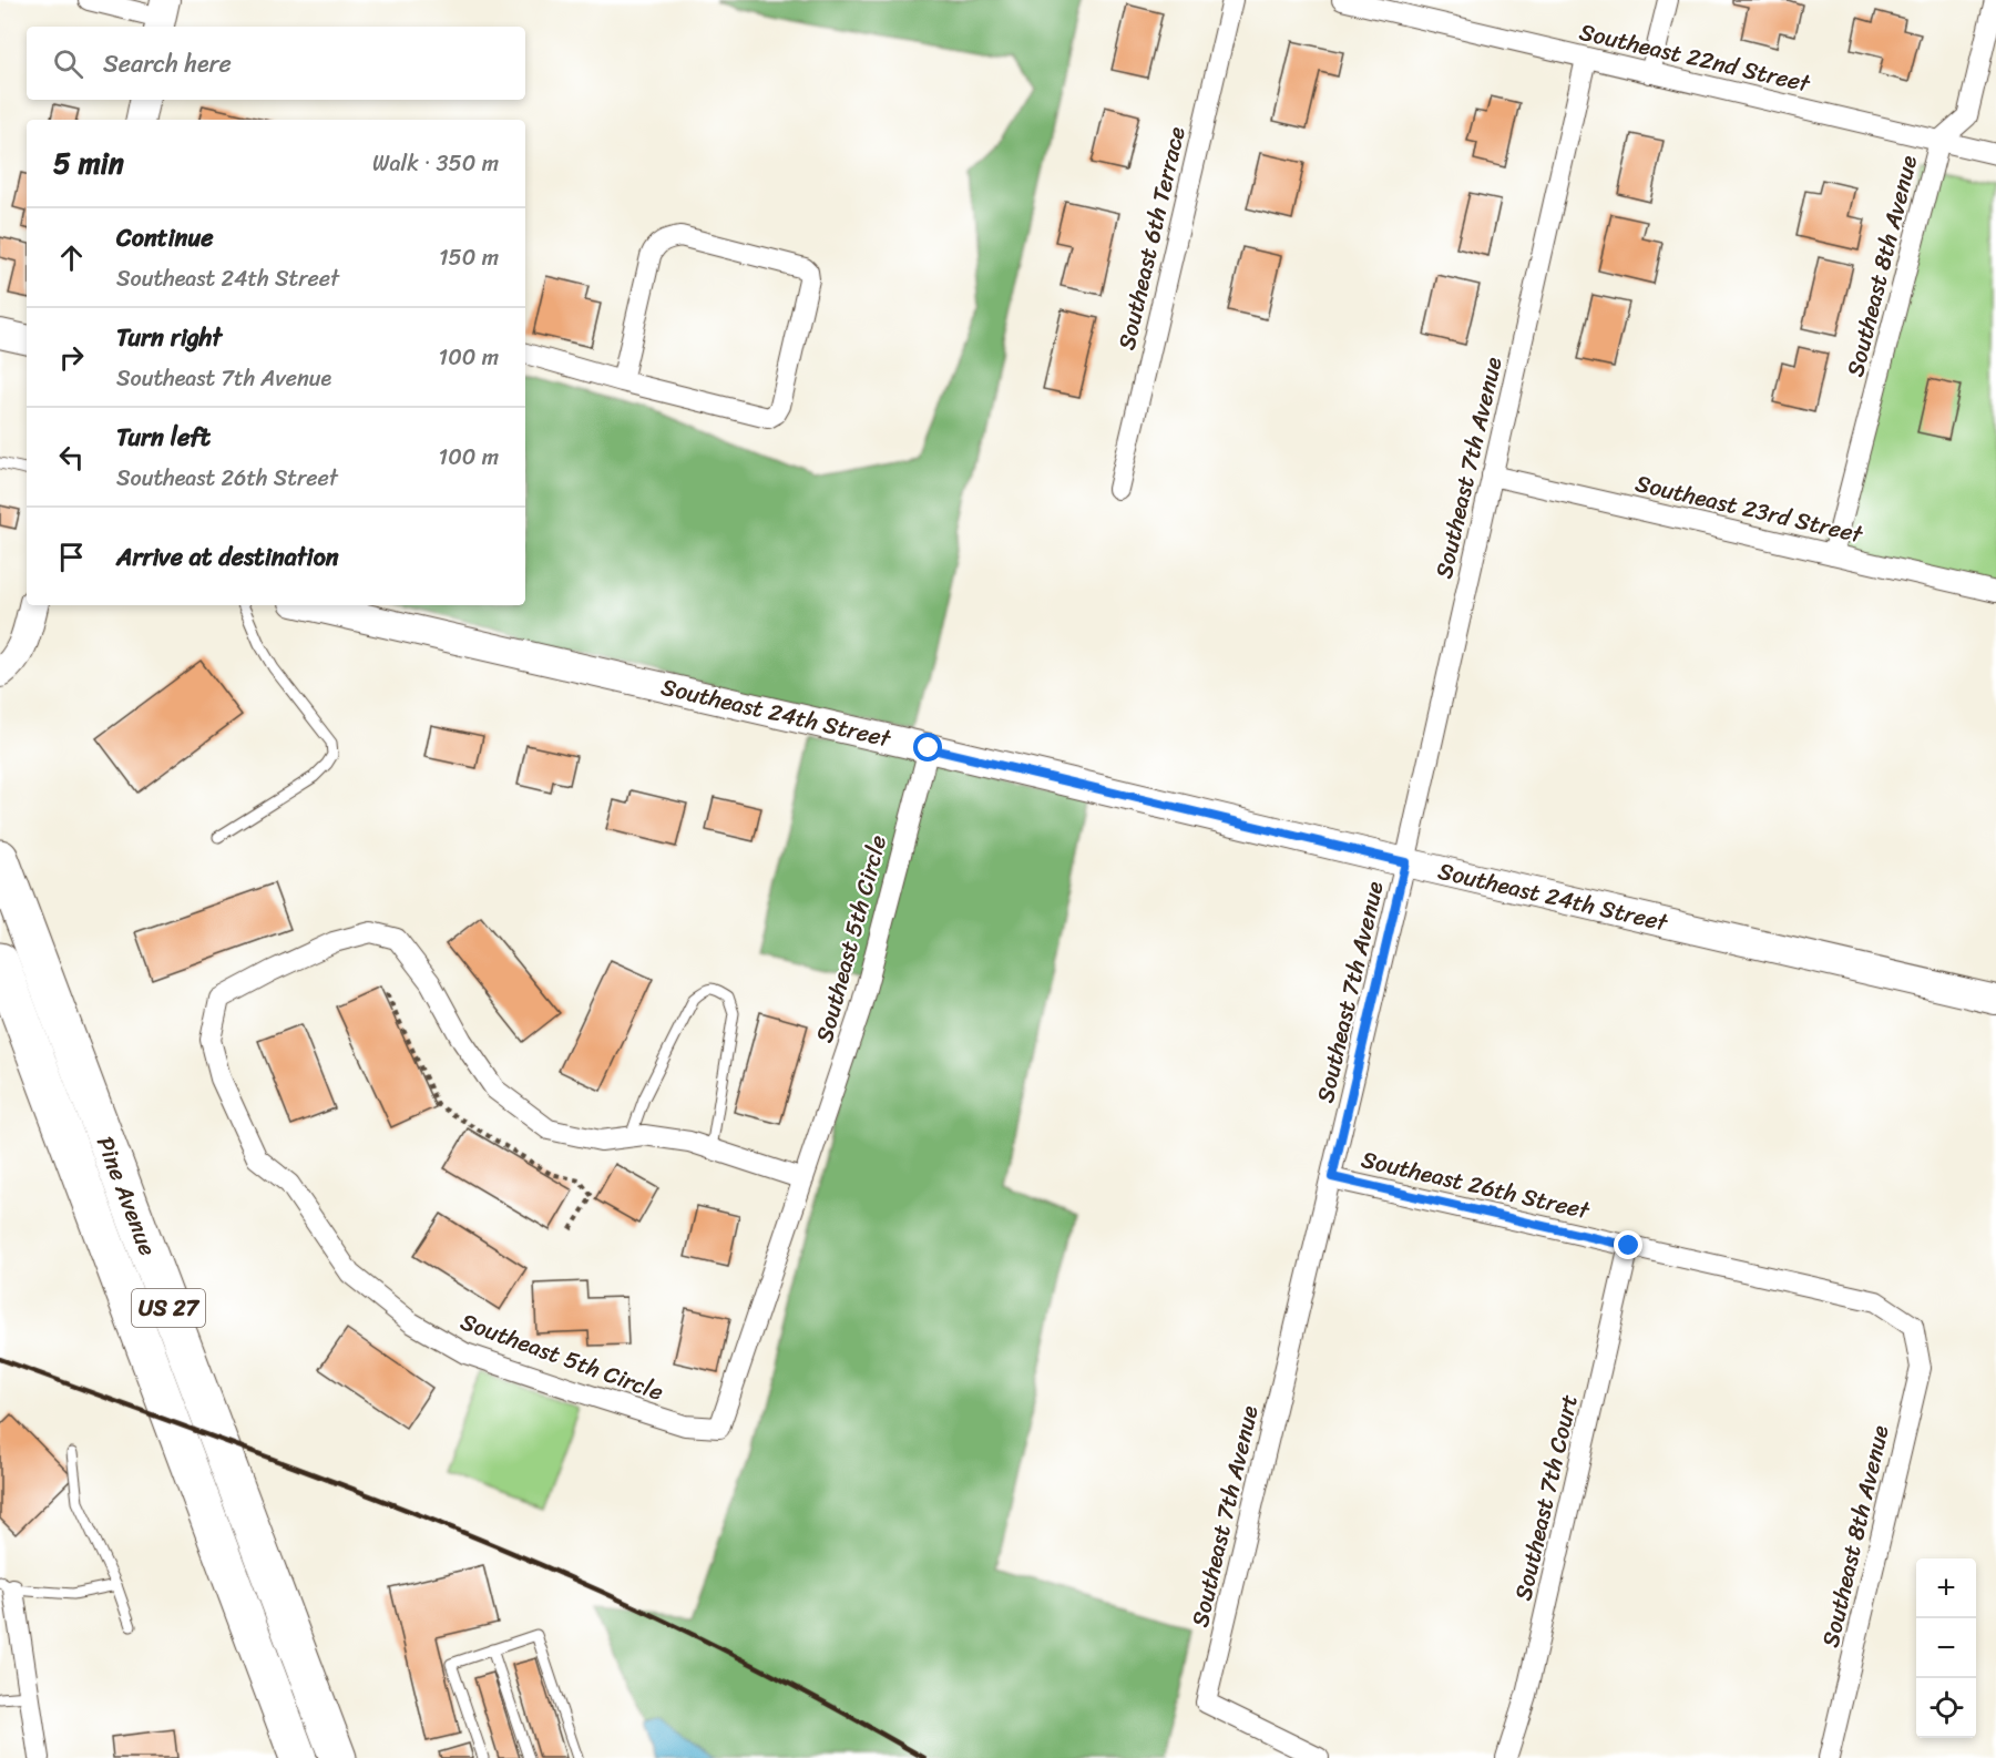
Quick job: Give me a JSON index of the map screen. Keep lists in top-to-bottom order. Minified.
{"streets":{"highway":["Pine Avenue","US 27"],"street":["Southeast 22nd Street","Southeast 6th Terrace","Southeast 8th Avenue","Southeast 7th Avenue","Southeast 23rd Street","Southeast 24th Street","Southeast 5th Circle","Southeast 26th Street","Southeast 7th Court"]},"crossings":[["Southeast 22nd Street","Southeast 8th Avenue"],["Southeast 22nd Street","Southeast 7th Avenue"],["Southeast 8th Avenue","Southeast 23rd Street"],["Southeast 8th Avenue","Southeast 26th Street"],["Southeast 7th Avenue","Southeast 23rd Street"],["Southeast 7th Avenue","Southeast 24th Street"],["Southeast 7th Avenue","Southeast 26th Street"],["Southeast 24th Street","Southeast 5th Circle"],["Southeast 26th Street","Southeast 7th Court"]],"page":{"search":"Search here","heading":["5 min","Walk · 350 m"],"list":[["Continue","Southeast 24th Street","150 m"],["Turn right","Southeast 7th Avenue","100 m"],["Turn left","Southeast 26th Street","100 m"],"Arrive at destination"],"map_buttons":["+","−"]}}
